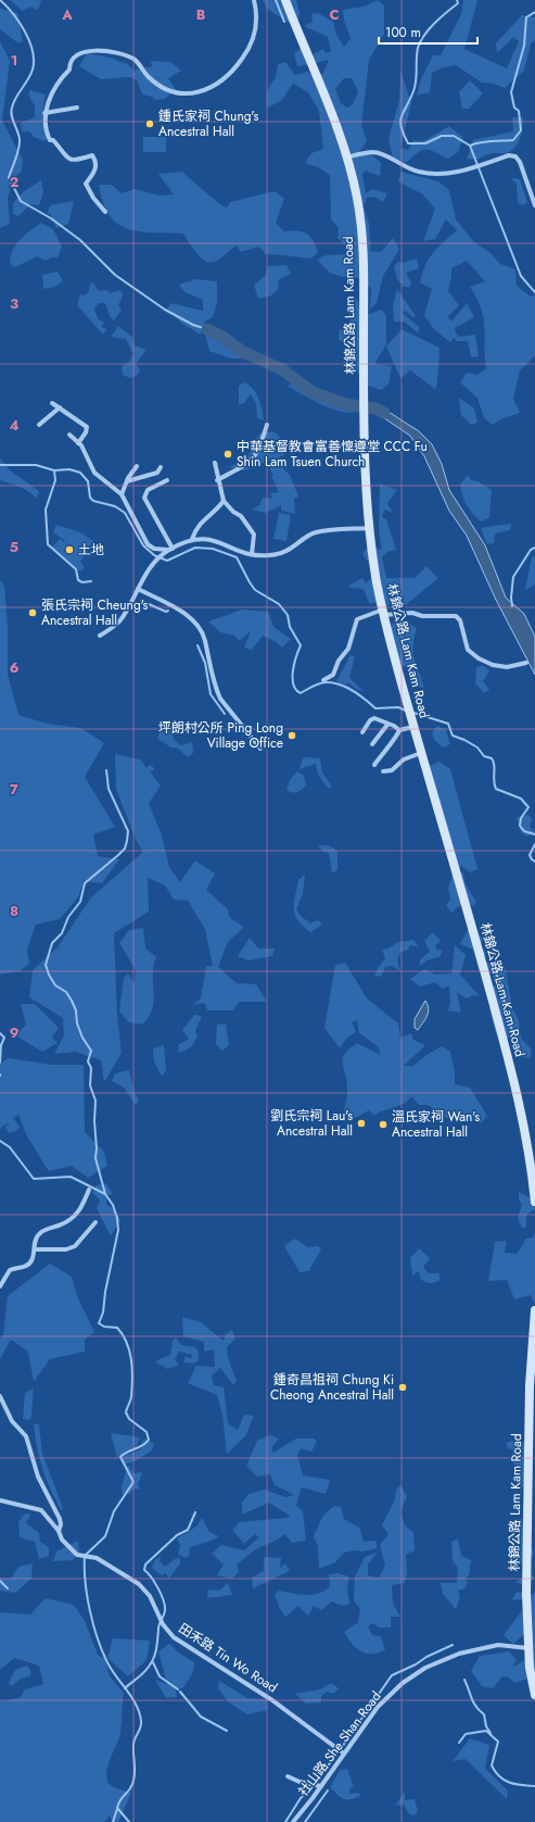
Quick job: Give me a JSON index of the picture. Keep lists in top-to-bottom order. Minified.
{"streets":{"main road":["林錦公路 Lam Kam Road"],"street":["田禾路 Tin Wo Road","社山路 She Shan Road"]},"crossings":[["林錦公路 Lam Kam Road","社山路 She Shan Road"],["田禾路 Tin Wo Road","社山路 She Shan Road"]],"places":["鍾氏家祠 Chung's Ancestral Hall","中華基督教會富善懍遵堂 CCC Fu Shin Lam Tsuen Church","土地","張氏宗祠 Cheung's Ancestral Hall","坪朗村公所 Ping Long Village Office","劉氏宗祠 Lau's Ancestral Hall","溫氏家祠 Wan's Ancestral Hall","鍾奇昌祖祠 Chung Ki Cheong Ancestral Hall"],"scale_bar":"100 m","grid":{"columns":["A","B","C"],"rows":["1","2","3","4","5","6","7","8","9"]}}
